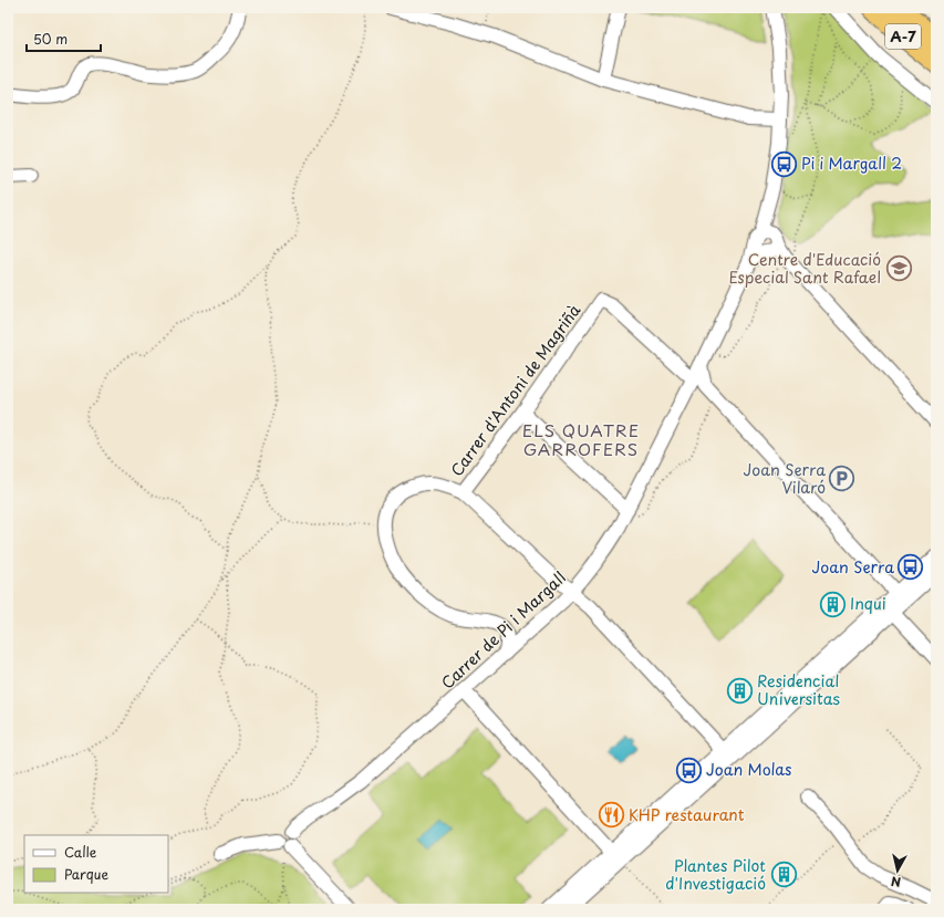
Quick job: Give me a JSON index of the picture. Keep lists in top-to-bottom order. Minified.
{"streets":{"highway":["A-7"],"street":["Carrer d'Antoni de Magriñà","Carrer de Pi i Margall"]},"crossings":[["Carrer d'Antoni de Magriñà","Carrer de Pi i Margall"]],"districts":["ELS QUATRE GARROFERS"],"places":{"bus stop":["Pi i Margall 2","Joan Serra","Joan Molas"],"school or university":["Centre d'Educació Especial Sant Rafael"],"parking":["Joan Serra Vilaró"],"building":["Inqui","Residencial Universitas","Plantes Pilot d'Investigació"],"restaurant":["KHP restaurant"]},"legend":["Calle","Parque"],"scale_bar":"50 m","north":"bottom"}
